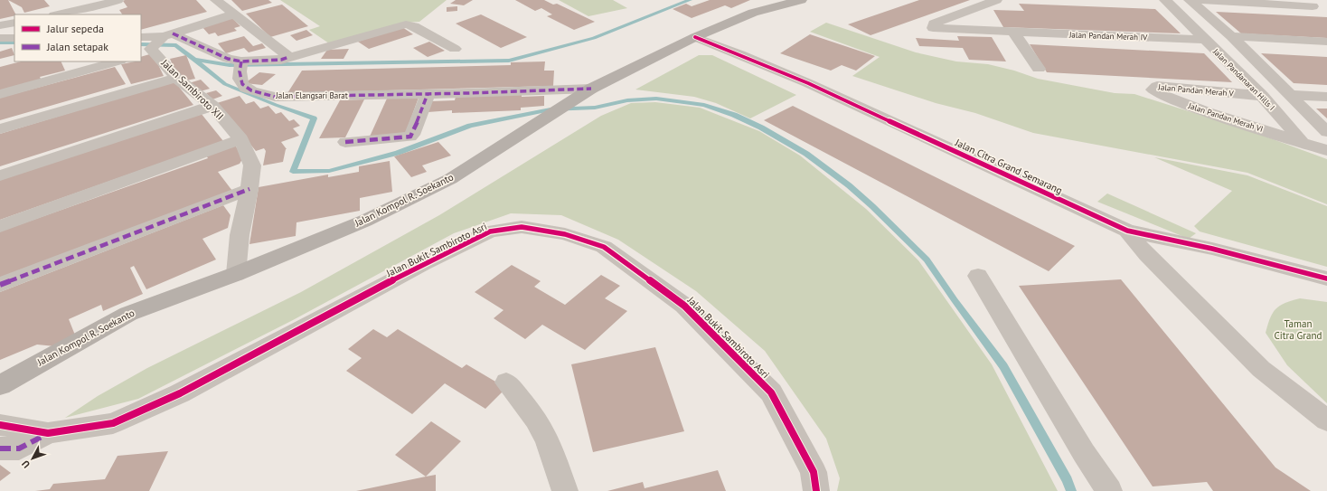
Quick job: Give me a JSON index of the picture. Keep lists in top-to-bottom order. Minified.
{"streets":{"main road":["Jalan Kompol R. Soekanto"],"street":["Jalan Pandan Merah IV","Jalan Pandanaran Hills I","Jalan Sambiroto XII","Jalan Pandan Merah V","Jalan Elangsari Barat","Jalan Pandan Merah VI","Jalan Citra Grand Semarang","Jalan Bukit Sambiroto Asri"]},"crossings":[["Jalan Pandan Merah IV","Jalan Pandanaran Hills I"],["Jalan Pandanaran Hills I","Jalan Pandan Merah V"],["Jalan Pandanaran Hills I","Jalan Pandan Merah VI"],["Jalan Sambiroto XII","Jalan Kompol R. Soekanto"],["Jalan Pandan Merah V","Jalan Pandan Merah VI"],["Jalan Elangsari Barat","Jalan Kompol R. Soekanto"],["Jalan Citra Grand Semarang","Jalan Kompol R. Soekanto"]],"parks":["Taman Citra Grand"],"legend":["Jalur sepeda","Jalan setapak"],"north":"bottom left"}
